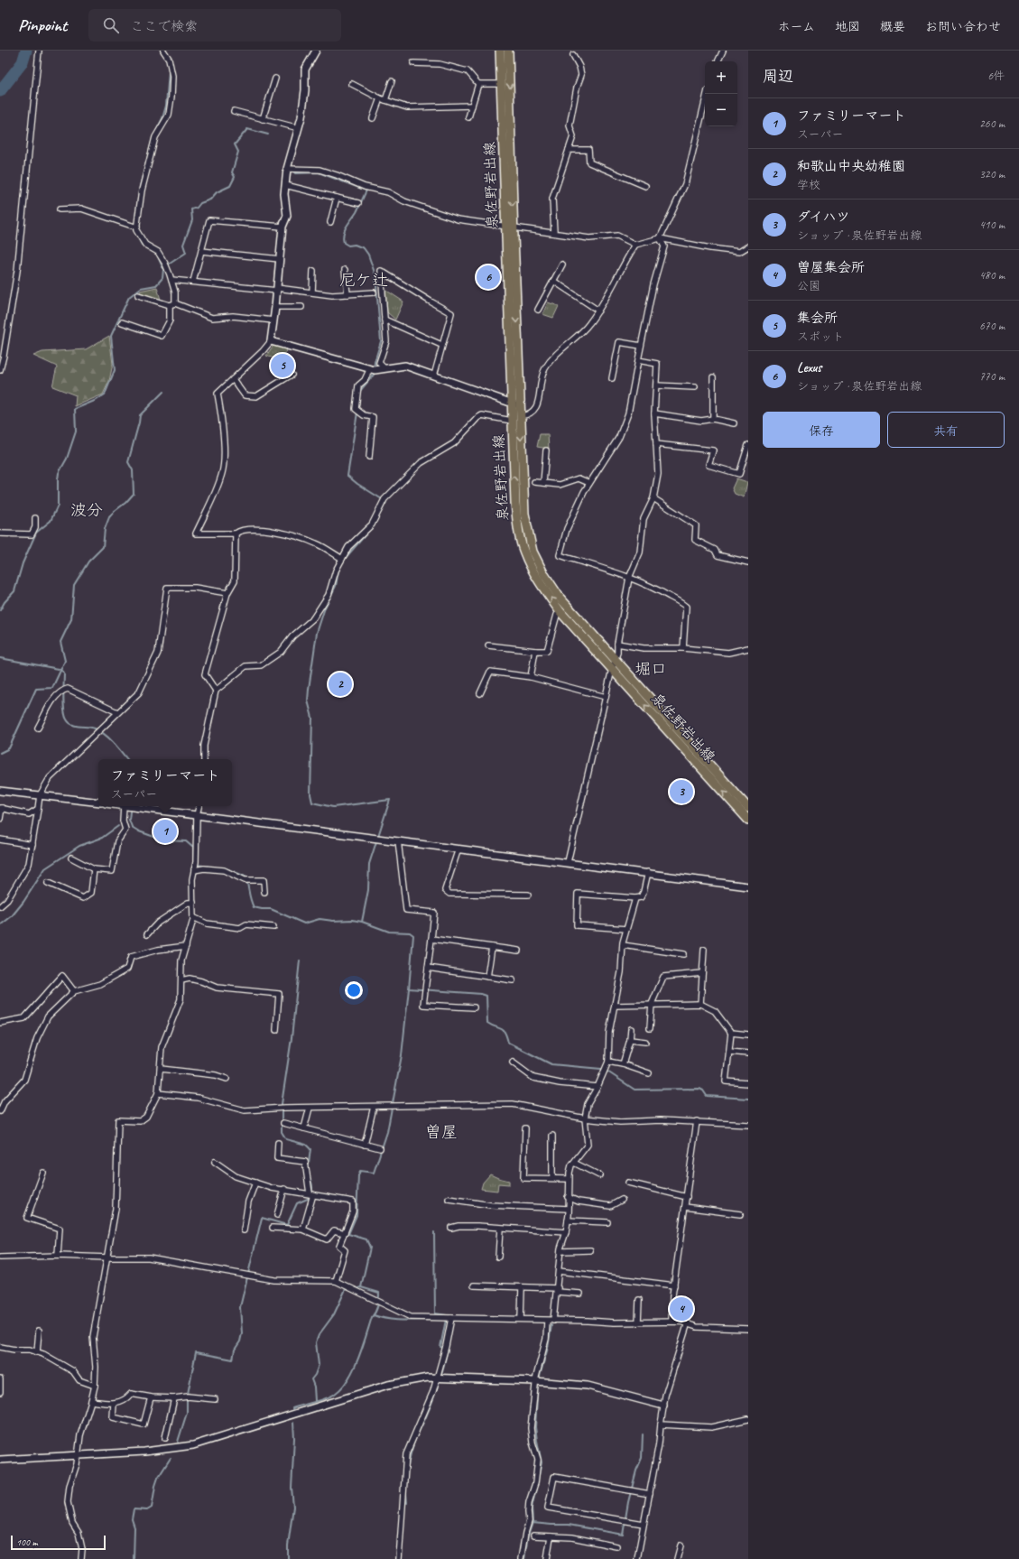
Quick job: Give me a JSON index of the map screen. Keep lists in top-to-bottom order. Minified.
{"streets":{"main road":["泉佐野岩出線"]},"districts":["尼ケ辻","波分","堀口","曽屋"],"scale_bar":"100 m","page":{"header":"Pinpoint","search":"ここで検索","nav":["ホーム","地図","概要","お問い合わせ"],"heading":["周辺","6件"],"map_buttons":["+","−"],"list":[{"mark":"1","name":"ファミリーマート","note":"スーパー","value":"260 m"},{"mark":"2","name":"和歌山中央幼稚園","note":"学校","value":"320 m"},{"mark":"3","name":"ダイハツ","note":"ショップ · 泉佐野岩出線","value":"410 m"},{"mark":"4","name":"曽屋集会所","note":"公園","value":"480 m"},{"mark":"5","name":"集会所","note":"スポット","value":"670 m"},{"mark":"6","name":"Lexus","note":"ショップ · 泉佐野岩出線","value":"770 m"}],"pins":["6","5","2","3","1","4"],"buttons":["保存","共有"],"popup":["ファミリーマート","スーパー"],"scale":"100 m"}}
